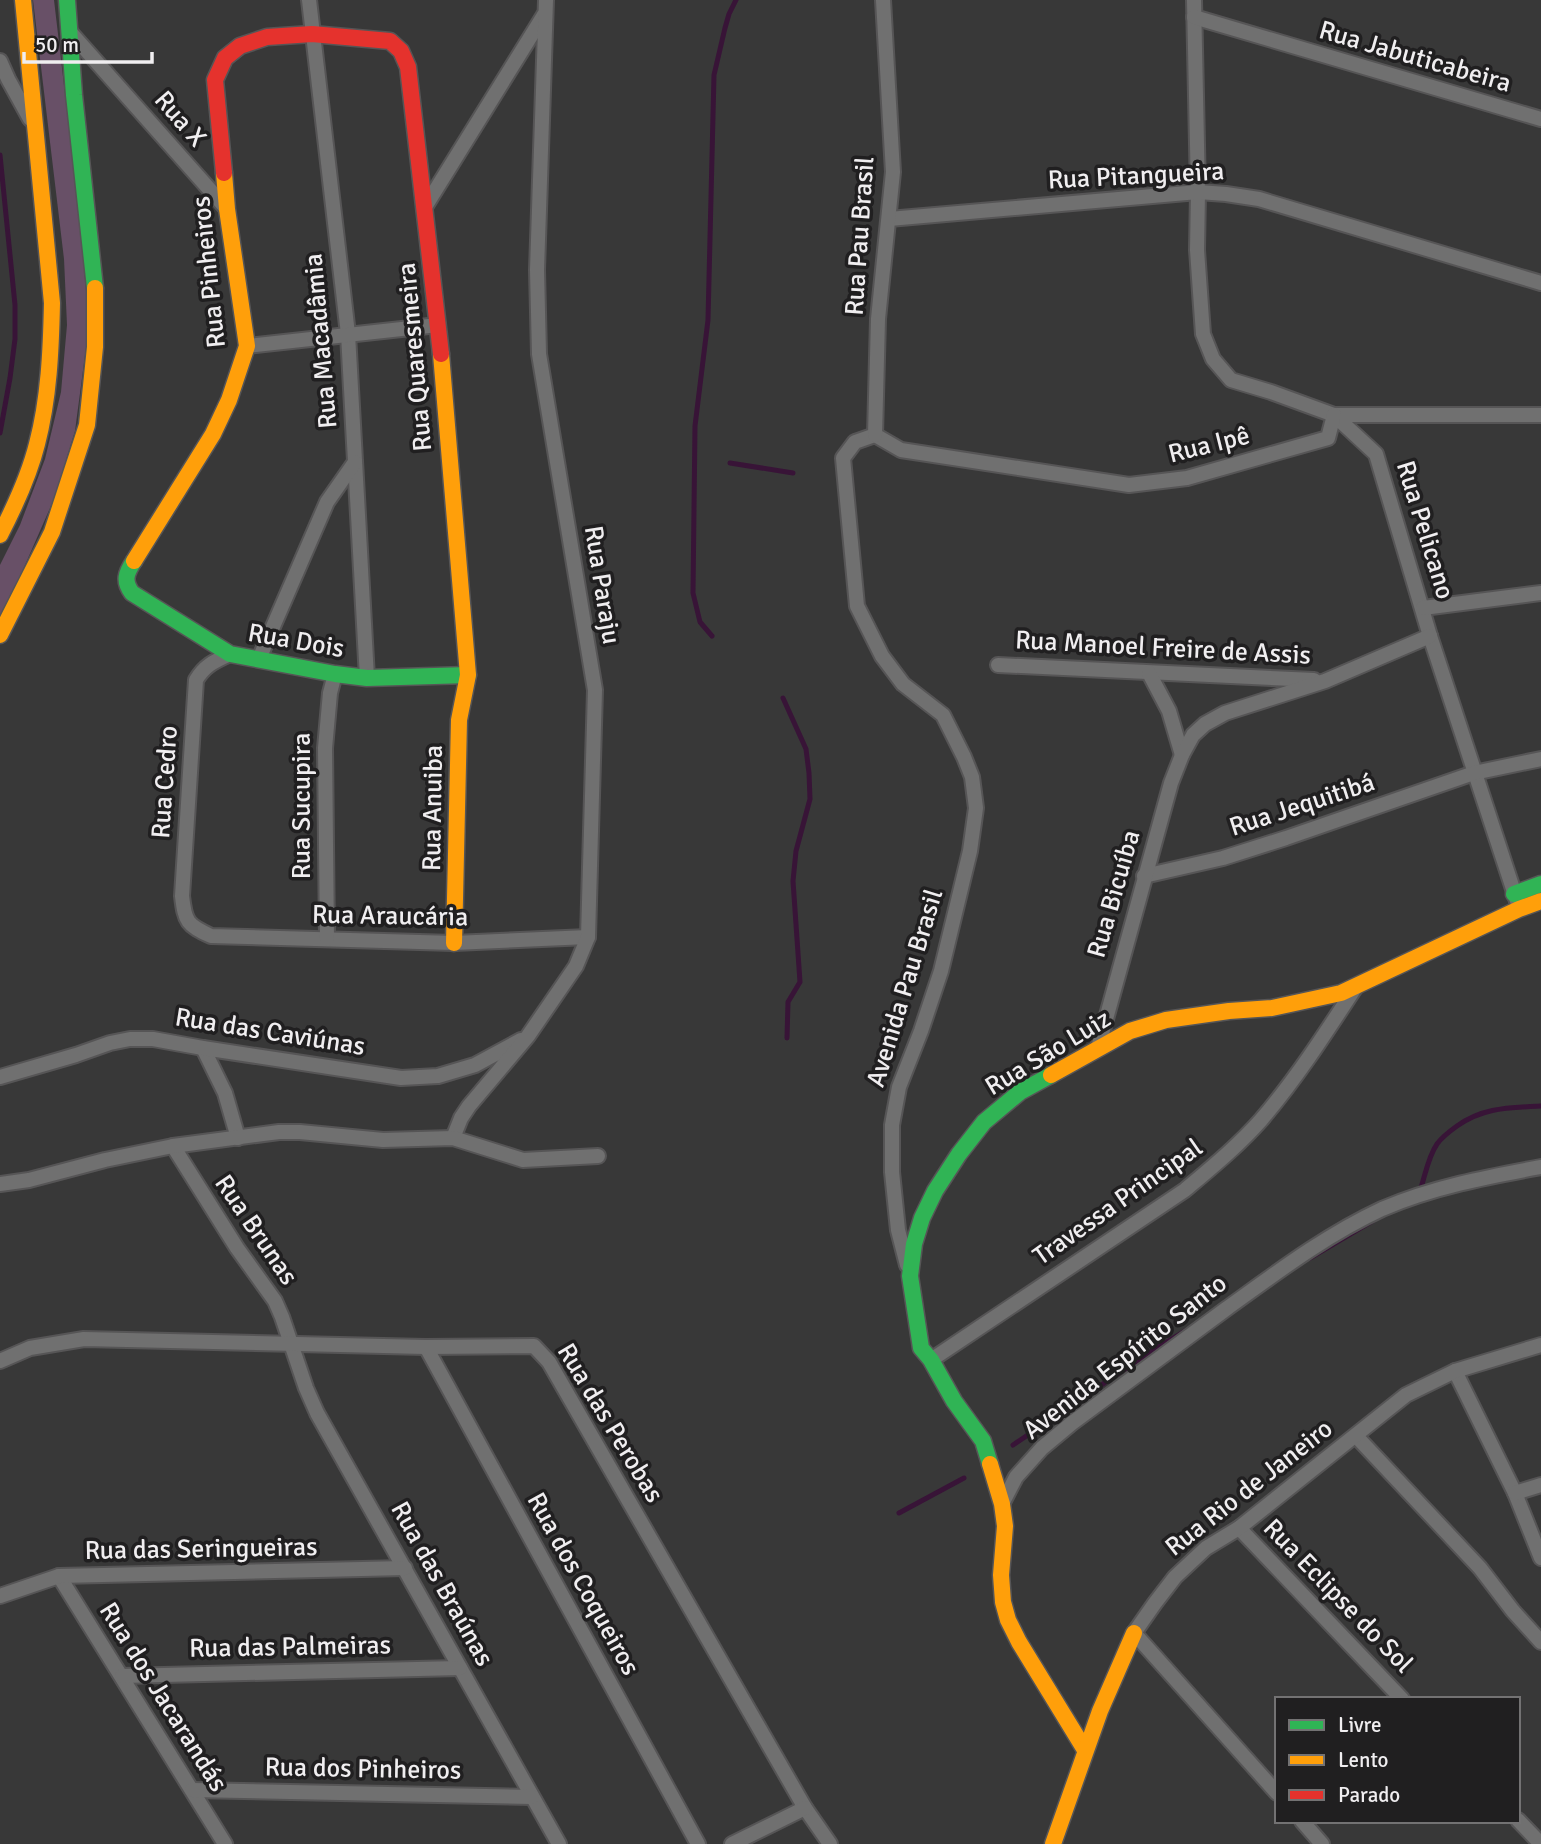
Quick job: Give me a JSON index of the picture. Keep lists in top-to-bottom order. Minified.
{"streets":{"street":["Rua Jabuticabeira","Rua X","Rua Pitangueira","Rua Pau Brasil","Rua Pinheiros","Rua Macadâmia","Rua Quaresmeira","Rua Ipê","Rua Pelicano","Rua Paraju","Rua Dois","Rua Manoel Freire de Assis","Rua Cedro","Rua Jequitibá","Rua Sucupira","Rua Anuiba","Rua Bicuíba","Rua Araucária","Avenida Pau Brasil","Rua das Caviúnas","Rua São Luiz","Travessa Principal","Rua Brunas","Avenida Espírito Santo","Rua das Perobas","Rua Rio de Janeiro","Rua das Seringueiras","Rua das Braúnas","Rua dos Coqueiros","Rua Eclipse do Sol","Rua das Palmeiras","Rua dos Jacarandás","Rua dos Pinheiros"]},"crossings":[["Rua Jabuticabeira","Rua Pelicano"],["Rua X","Rua Pinheiros"],["Rua Pitangueira","Rua Pau Brasil"],["Rua Pitangueira","Rua Pelicano"],["Rua Pau Brasil","Rua Ipê"],["Rua Pau Brasil","Avenida Pau Brasil"],["Rua Pinheiros","Rua Macadâmia"],["Rua Pinheiros","Rua Quaresmeira"],["Rua Pinheiros","Rua Dois"],["Rua Macadâmia","Rua Quaresmeira"],["Rua Macadâmia","Rua Dois"],["Rua Quaresmeira","Rua Dois"],["Rua Quaresmeira","Rua Anuiba"],["Rua Ipê","Rua Pelicano"],["Rua Ipê","Avenida Pau Brasil"],["Rua Pelicano","Rua Jequitibá"],["Rua Pelicano","Rua Bicuíba"],["Rua Pelicano","Rua São Luiz"],["Rua Paraju","Rua Araucária"],["Rua Paraju","Rua das Caviúnas"],["Rua Dois","Rua Cedro"],["Rua Dois","Rua Sucupira"],["Rua Dois","Rua Anuiba"],["Rua Manoel Freire de Assis","Rua Bicuíba"],["Rua Cedro","Rua Araucária"],["Rua Jequitibá","Rua Bicuíba"],["Rua Sucupira","Rua Araucária"],["Rua Anuiba","Rua Araucária"],["Rua Bicuíba","Rua São Luiz"],["Avenida Pau Brasil","Rua São Luiz"],["Rua São Luiz","Travessa Principal"],["Rua São Luiz","Avenida Espírito Santo"],["Rua Brunas","Rua das Perobas"],["Rua Brunas","Rua das Braúnas"],["Rua das Perobas","Rua das Braúnas"],["Rua das Perobas","Rua dos Coqueiros"],["Rua Rio de Janeiro","Rua Eclipse do Sol"],["Rua das Seringueiras","Rua das Braúnas"],["Rua das Seringueiras","Rua dos Jacarandás"],["Rua das Braúnas","Rua das Palmeiras"],["Rua das Braúnas","Rua dos Pinheiros"],["Rua das Palmeiras","Rua dos Jacarandás"],["Rua dos Jacarandás","Rua dos Pinheiros"]],"legend":["Livre","Lento","Parado"],"scale_bar":"50 m"}
